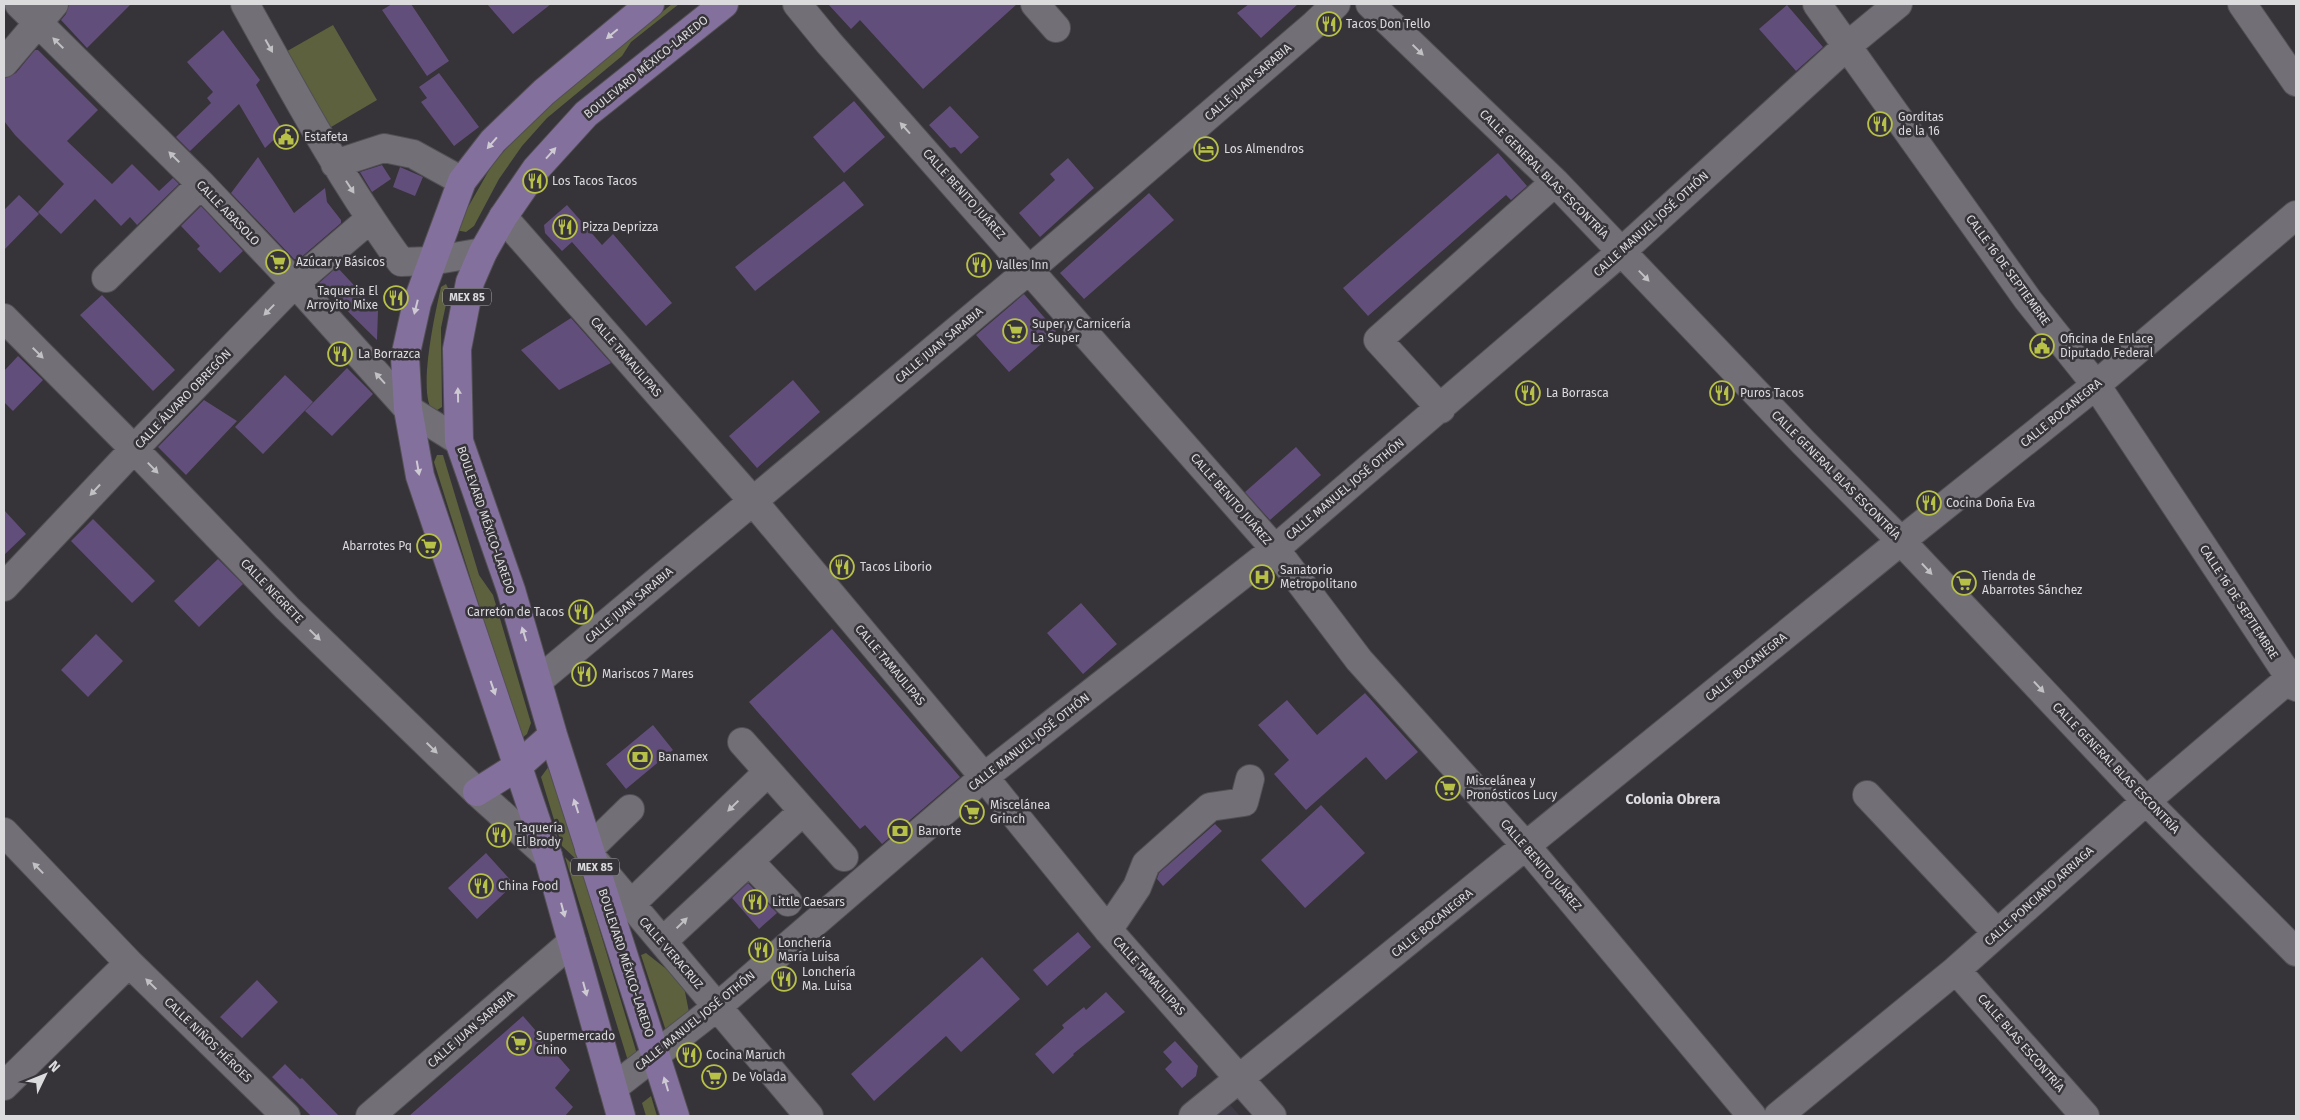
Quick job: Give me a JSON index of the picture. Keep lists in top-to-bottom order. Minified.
{"streets":{"main road":["BOULEVARD MÉXICO-LAREDO","MEX 85"],"street":["CALLE JUAN SARABIA","CALLE GENERAL BLAS ESCONTRÍA","CALLE BENITO JUÁREZ","CALLE ABASOLO","CALLE MANUEL JOSÉ OTHÓN","CALLE 16 DE SEPTIEMBRE","CALLE TAMAULIPAS","CALLE ÁLVARO OBREGÓN","CALLE BOCANEGRA","CALLE NEGRETE","CALLE PONCIANO ARRIAGA","CALLE VERACRUZ","CALLE NIÑOS HÉROES","CALLE BLAS ESCONTRÍA"]},"crossings":[["BOULEVARD MÉXICO-LAREDO","CALLE JUAN SARABIA"],["BOULEVARD MÉXICO-LAREDO","CALLE ABASOLO"],["BOULEVARD MÉXICO-LAREDO","CALLE MANUEL JOSÉ OTHÓN"],["BOULEVARD MÉXICO-LAREDO","CALLE TAMAULIPAS"],["BOULEVARD MÉXICO-LAREDO","CALLE VERACRUZ"],["CALLE JUAN SARABIA","CALLE BENITO JUÁREZ"],["CALLE JUAN SARABIA","MEX 85"],["CALLE JUAN SARABIA","CALLE TAMAULIPAS"],["CALLE GENERAL BLAS ESCONTRÍA","CALLE MANUEL JOSÉ OTHÓN"],["CALLE GENERAL BLAS ESCONTRÍA","CALLE BOCANEGRA"],["CALLE GENERAL BLAS ESCONTRÍA","CALLE PONCIANO ARRIAGA"],["CALLE BENITO JUÁREZ","CALLE MANUEL JOSÉ OTHÓN"],["CALLE BENITO JUÁREZ","CALLE BOCANEGRA"],["CALLE ABASOLO","MEX 85"],["CALLE ABASOLO","CALLE ÁLVARO OBREGÓN"],["CALLE MANUEL JOSÉ OTHÓN","CALLE 16 DE SEPTIEMBRE"],["CALLE MANUEL JOSÉ OTHÓN","MEX 85"],["CALLE MANUEL JOSÉ OTHÓN","CALLE TAMAULIPAS"],["CALLE MANUEL JOSÉ OTHÓN","CALLE VERACRUZ"],["CALLE 16 DE SEPTIEMBRE","CALLE BOCANEGRA"],["CALLE 16 DE SEPTIEMBRE","CALLE PONCIANO ARRIAGA"],["MEX 85","CALLE NEGRETE"],["CALLE TAMAULIPAS","CALLE BOCANEGRA"],["CALLE ÁLVARO OBREGÓN","CALLE NEGRETE"],["CALLE PONCIANO ARRIAGA","CALLE BLAS ESCONTRÍA"]],"one_way":["CALLE GENERAL BLAS ESCONTRÍA","CALLE ABASOLO","CALLE NEGRETE","CALLE NIÑOS HÉROES"],"districts":["Colonia Obrera"],"places":{"restaurant":["Tacos Don Tello","Gorditas de la 16","Los Tacos Tacos","Pizza Deprizza","Valles Inn","Taqueria El Arroyito Mixe","La Borrazca","La Borrasca","Puros Tacos","Cocina Doña Eva","Tacos Liborio","Carretón de Tacos","Mariscos 7 Mares","Taquería El Brody","China Food","Little Caesars","Lonchería María Luisa","Lonchería Ma. Luisa","Cocina Maruch"],"public building":["Estafeta","Oficina de Enlace Diputado Federal"],"hotel":["Los Almendros"],"supermarket":["Azúcar y Básicos","Super y Carnicería La Super","Abarrotes Pq","Tienda de Abarrotes Sánchez","Miscelánea y Pronósticos Lucy","Miscelánea Grinch","Supermercado Chino","De Volada"],"hospital":["Sanatorio Metropolitano"],"bank":["Banamex","Banorte"]},"north":"top right"}
